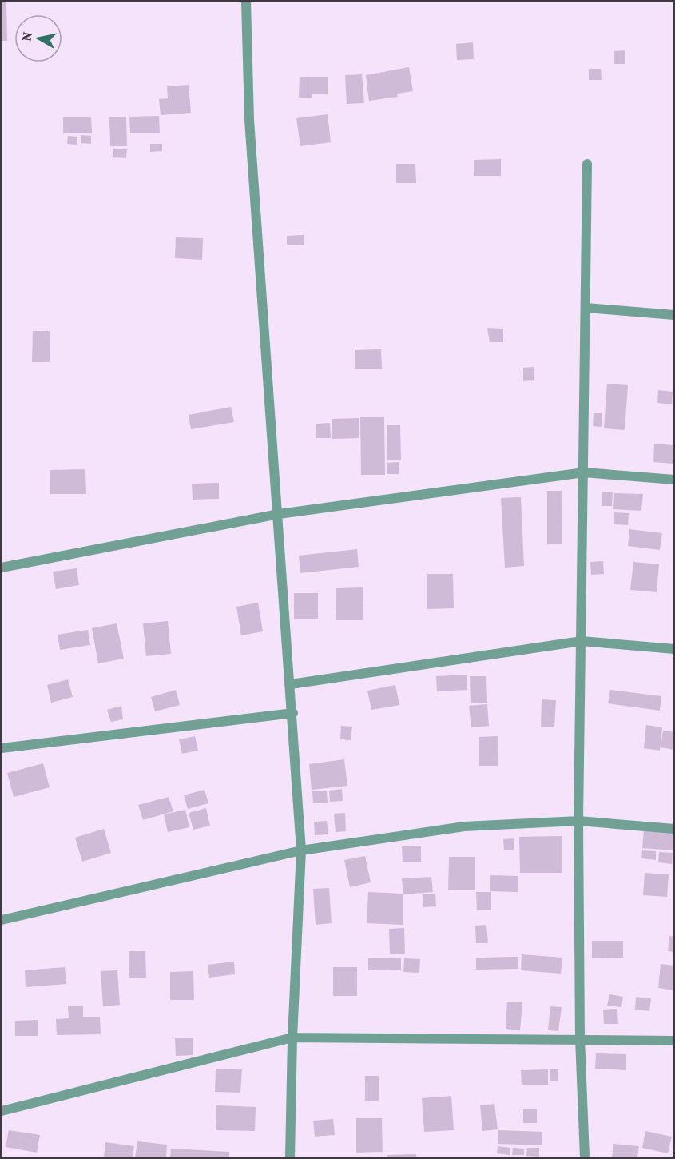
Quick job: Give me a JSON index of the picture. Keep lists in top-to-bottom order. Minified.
{"north":"left"}
